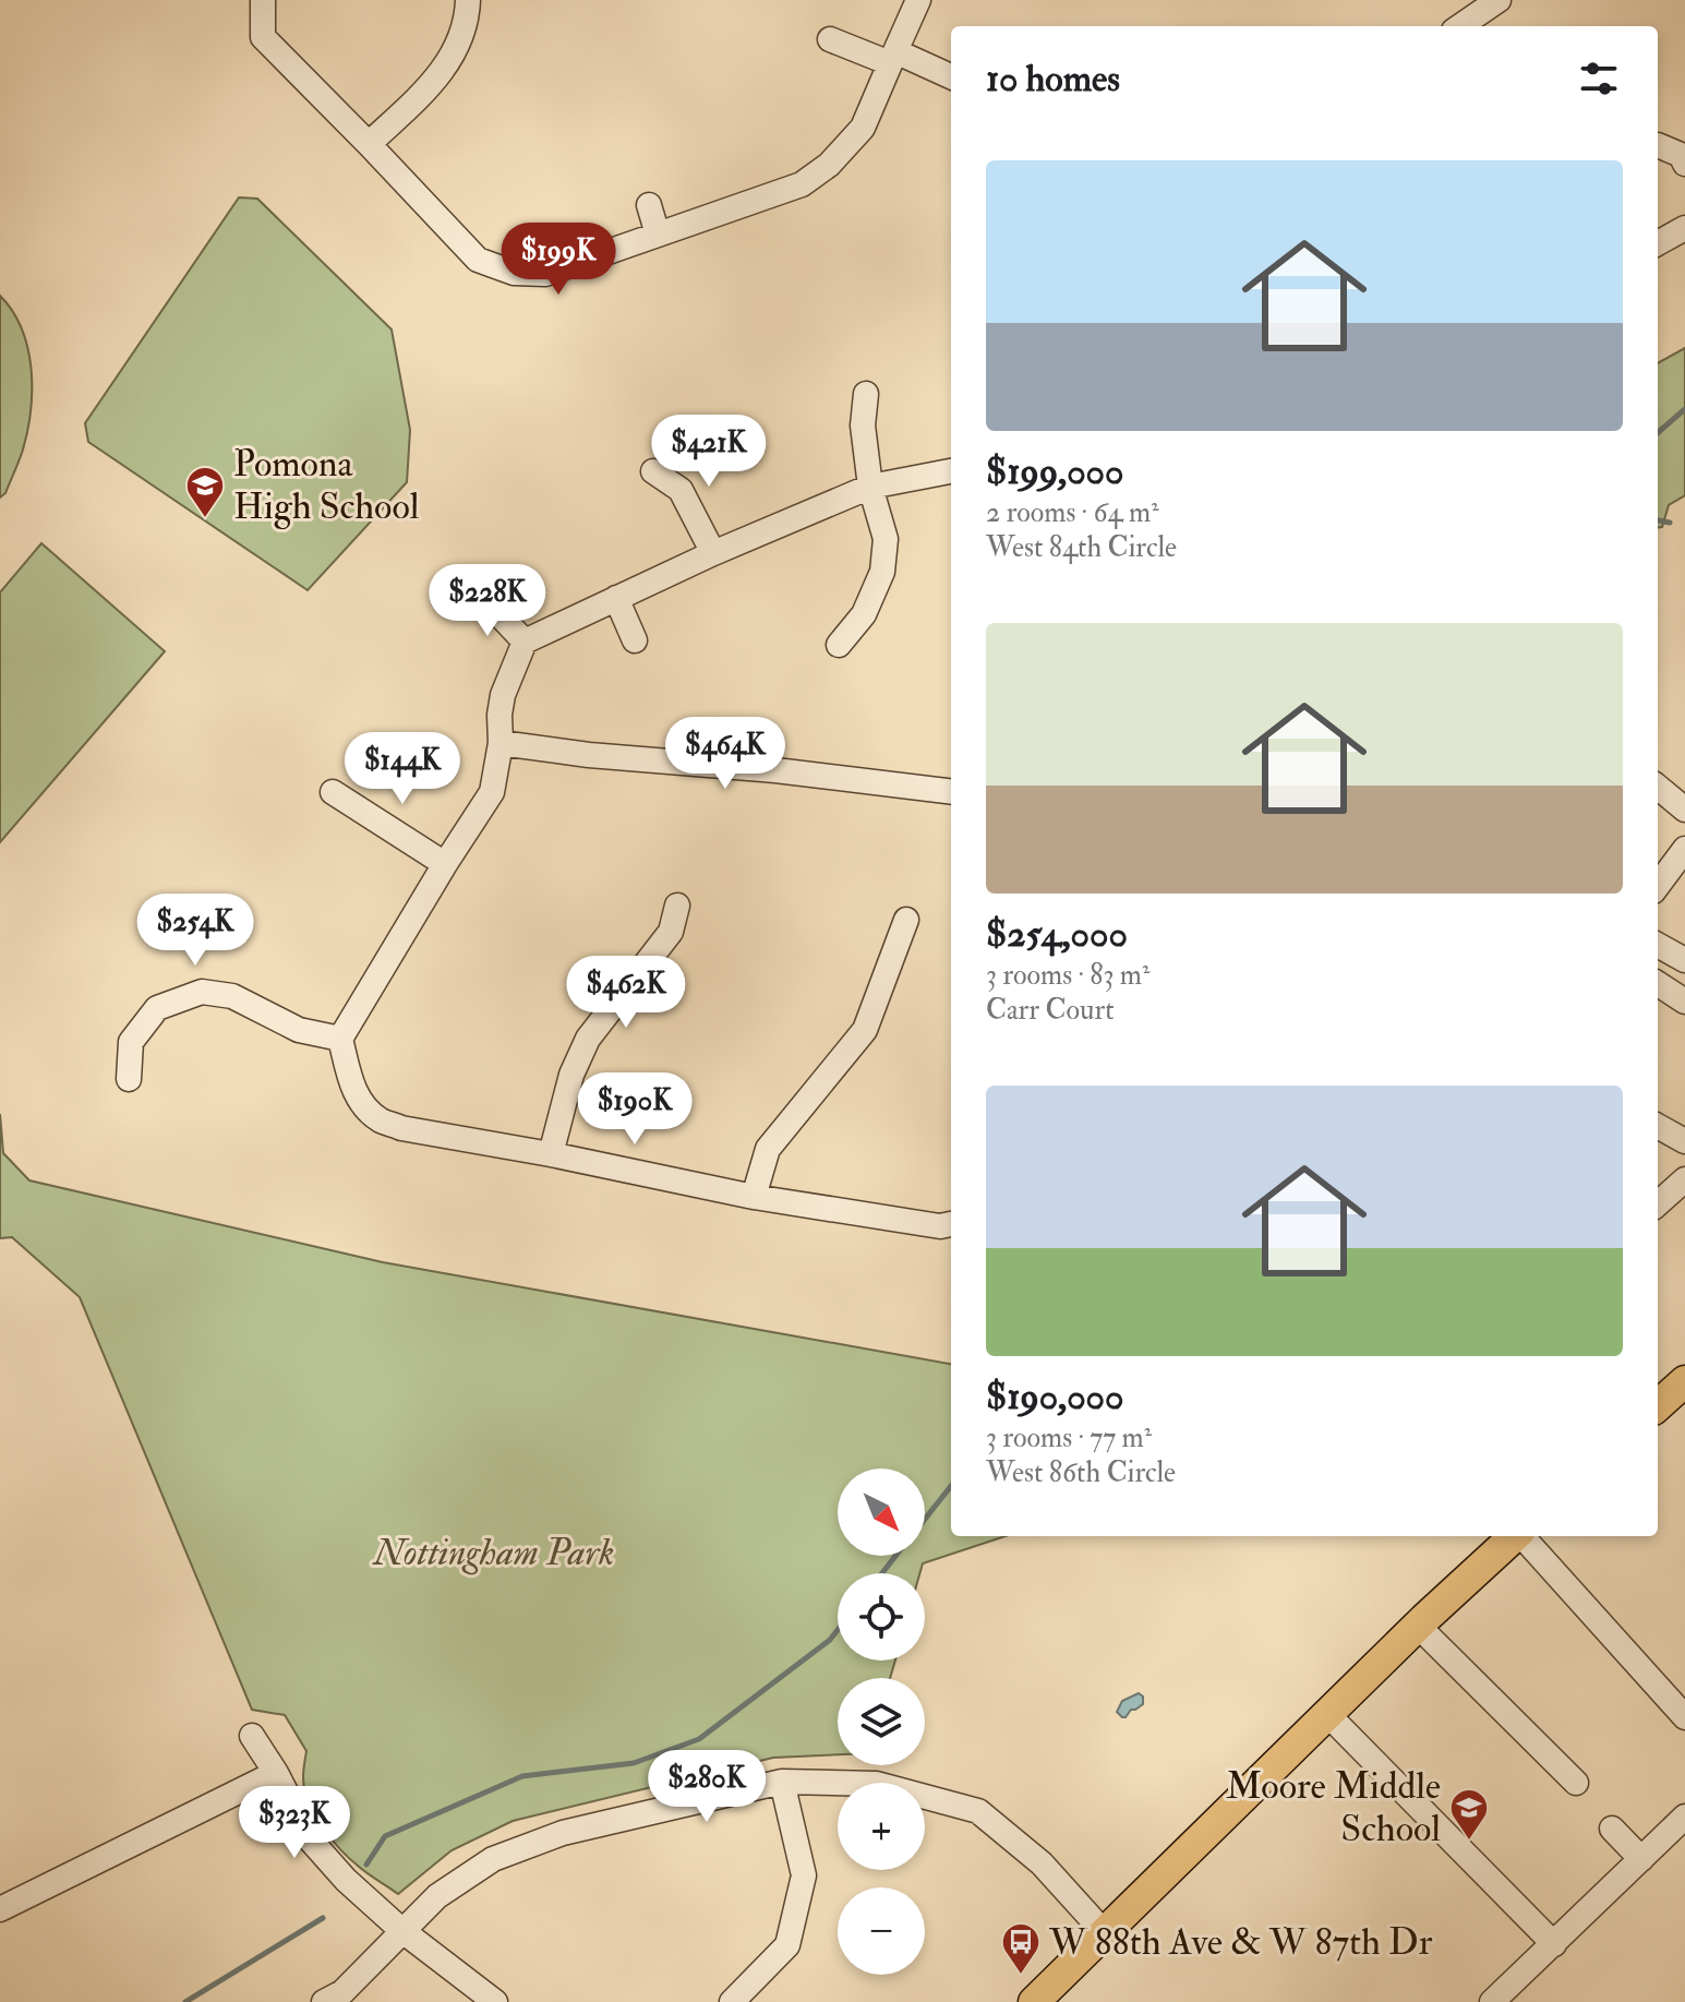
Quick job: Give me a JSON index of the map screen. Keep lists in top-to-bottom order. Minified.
{"parks":["Nottingham Park"],"places":{"school or university":["Pomona High School","Moore Middle School"],"bus stop":["W 88th Ave & W 87th Dr"]},"north":"bottom right","page":{"heading":"10 homes","list":[{"name":"$199,000","note":"2 rooms · 64 m² · West 84th Circle"},{"name":"$254,000","note":"3 rooms · 83 m² · Carr Court"},{"name":"$190,000","note":"3 rooms · 77 m² · West 86th Circle"}],"price":["$199K","$421K","$228K","$464K","$144K","$254K","$462K","$190K","$280K","$323K"],"map_buttons":["+","−"]}}
